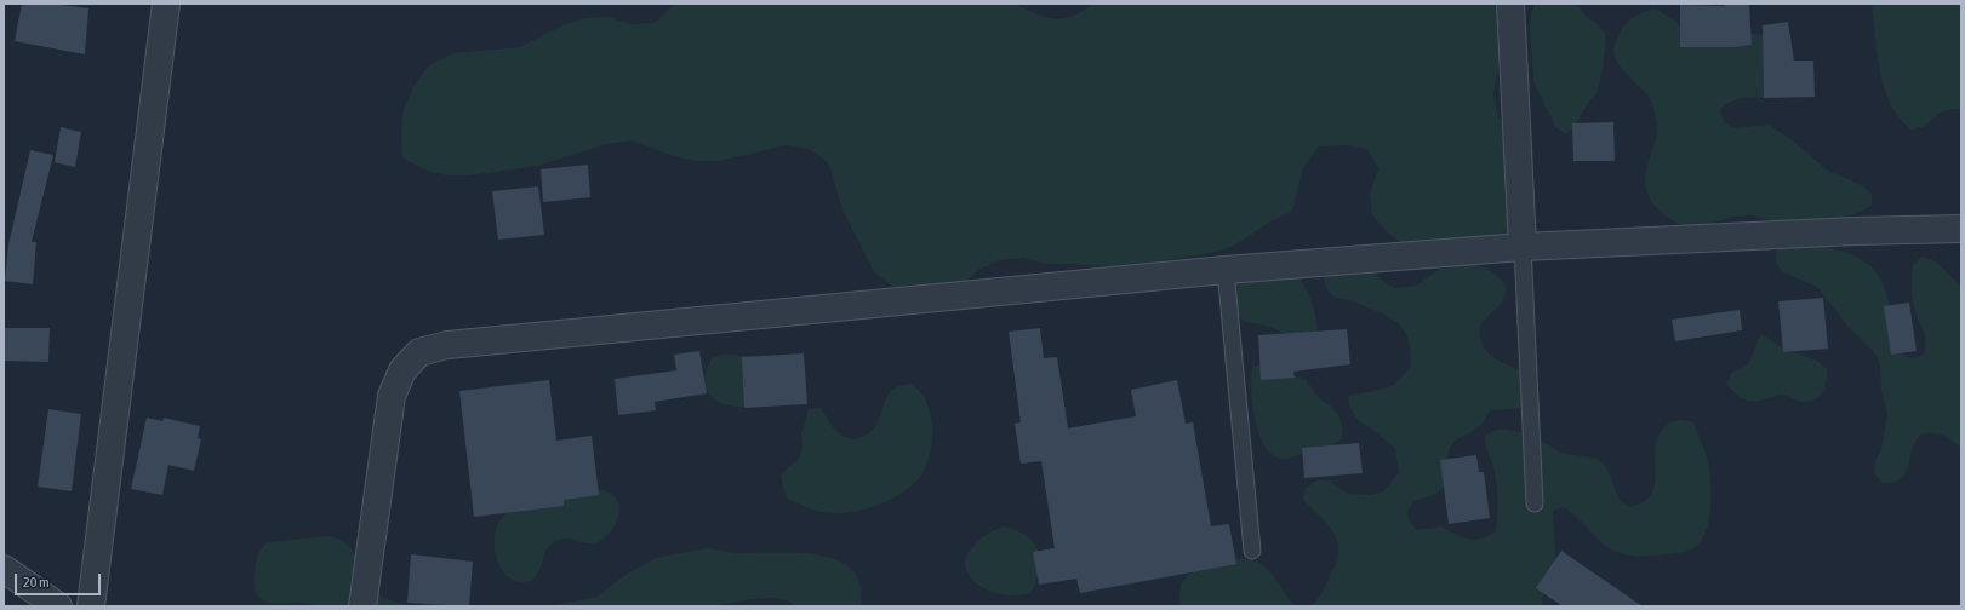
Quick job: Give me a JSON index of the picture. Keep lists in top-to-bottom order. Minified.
{"scale_bar":"20 m"}
